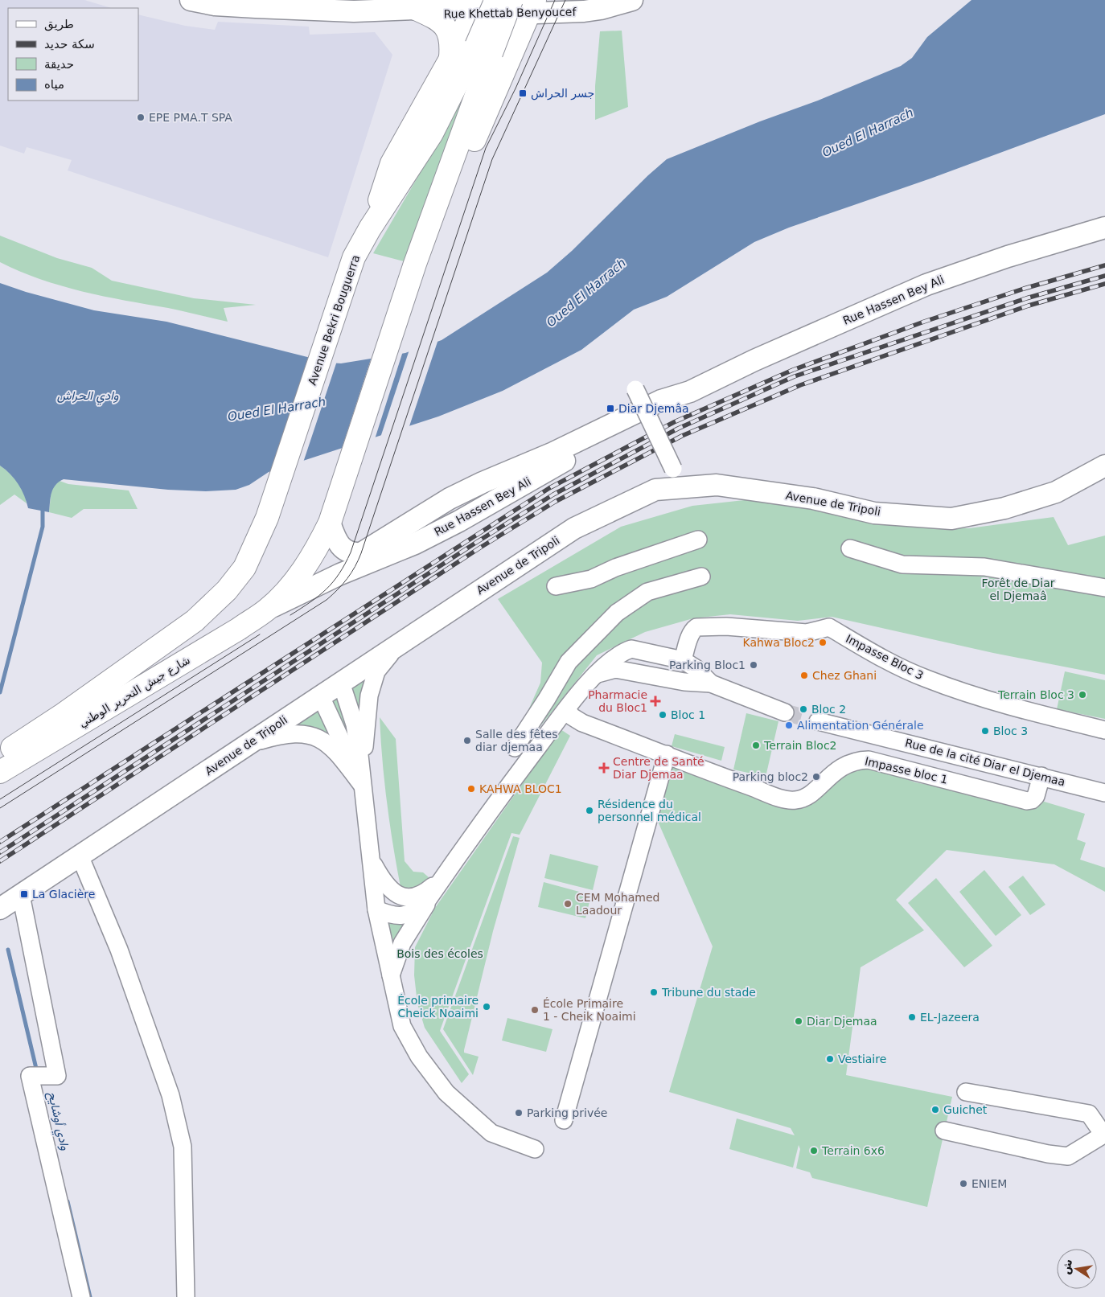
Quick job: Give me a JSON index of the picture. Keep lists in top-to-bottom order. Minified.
{"streets":{"highway":["Avenue Bekri Bouguerra","شارع جيش التحرير الوطني"],"main road":["Rue Khettab Benyoucef","Rue Hassen Bey Ali","Avenue de Tripoli"],"street":["Impasse Bloc 3","Rue de la cité Diar el Djemaa","Impasse bloc 1"]},"crossings":[["Rue Khettab Benyoucef","Avenue Bekri Bouguerra"],["Rue Hassen Bey Ali","Avenue Bekri Bouguerra"],["Rue Hassen Bey Ali","شارع جيش التحرير الوطني"],["Avenue Bekri Bouguerra","شارع جيش التحرير الوطني"],["Rue de la cité Diar el Djemaa","Impasse bloc 1"]],"water":["Oued El Harrach","وادي الحراش","وادي أوشايح"],"parks":["Forêt de Diar el Djemaâ","Bois des écoles"],"places":{"transit":["جسر الحراش","Diar Djemâa","La Glacière"],"other":["EPE PMA.T SPA","Kahwa Bloc2","Parking Bloc1","Chez Ghani","Terrain Bloc 3","Bloc 2","Bloc 1","Alimentation Générale","Bloc 3","Salle des fêtes diar djemaa","Terrain Bloc2","Parking bloc2","KAHWA BLOC1","Résidence du personnel médical","CEM Mohamed Laadour","Tribune du stade","École primaire Cheick Noaimi","École Primaire 1 - Cheik Noaimi","EL-Jazeera","Diar Djemaa","Vestiaire","Guichet","Parking privée","Terrain 6x6","ENIEM"],"health":["Pharmacie du Bloc1","Centre de Santé Diar Djemaa"]},"legend":["طريق","سكة حديد","حديقة","مياه"],"north":"left"}
